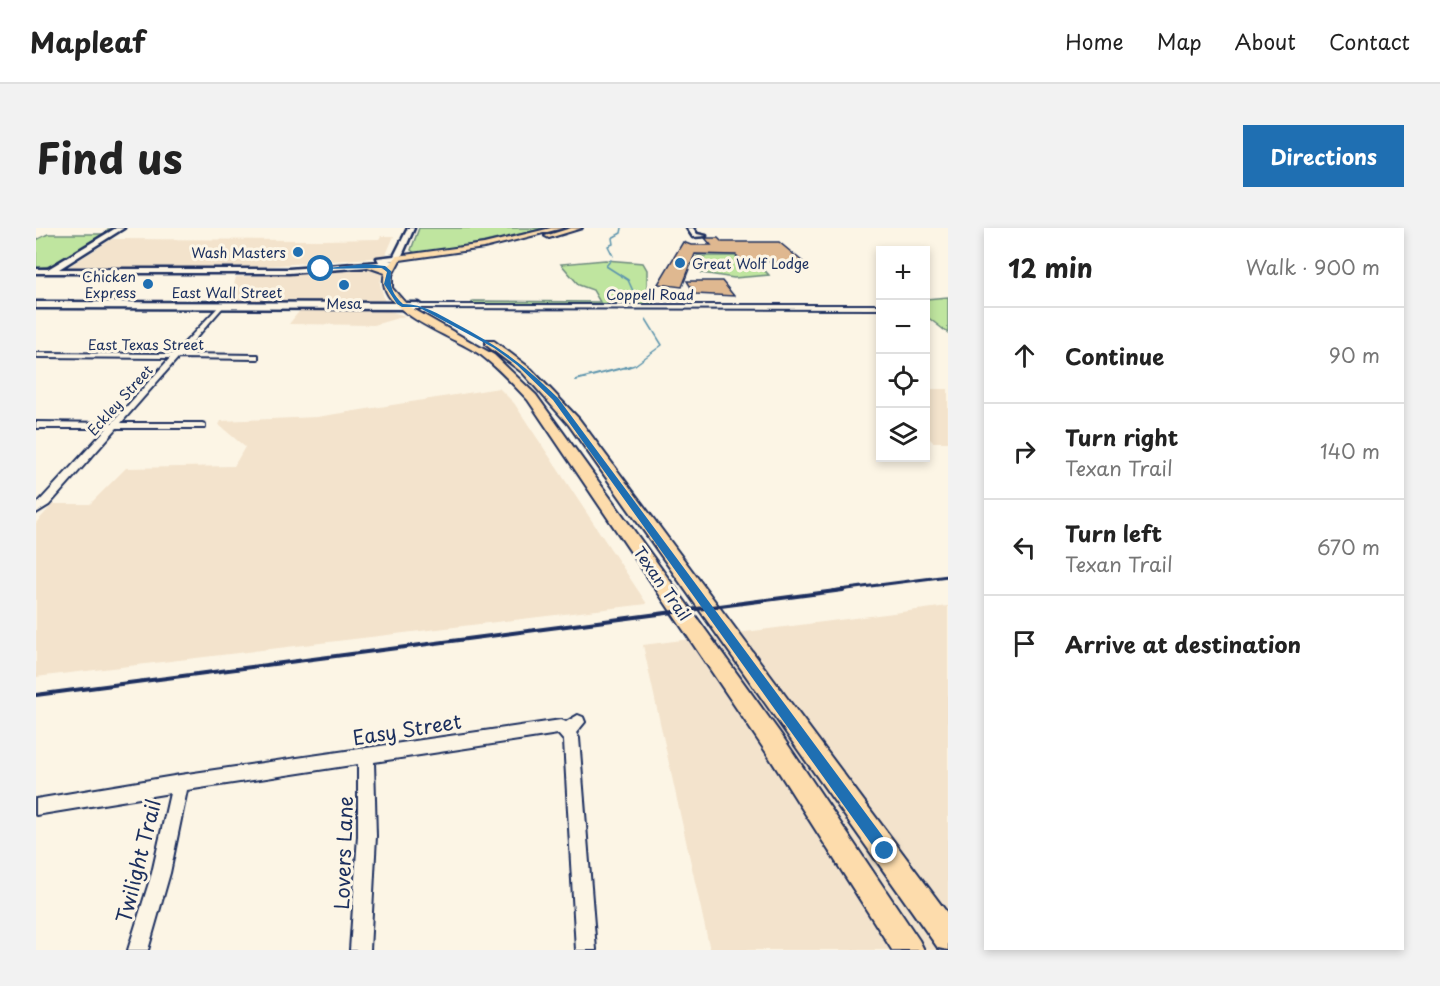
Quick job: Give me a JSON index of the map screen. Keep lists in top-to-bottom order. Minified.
{"streets":{"main road":["Texan Trail"],"street":["East Wall Street","Coppell Road","East Texas Street","Eckley Street","Easy Street","Lovers Lane","Twilight Trail"]},"crossings":[["East Wall Street","Coppell Road"],["East Wall Street","Eckley Street"],["East Wall Street","Texan Trail"],["Coppell Road","Texan Trail"],["East Texas Street","Eckley Street"],["Easy Street","Lovers Lane"],["Easy Street","Twilight Trail"]],"places":["Wash Masters","Great Wolf Lodge","Chicken Express","Mesa"],"page":{"header":"Mapleaf","nav":["Home","Map","About","Contact"],"title":"Find us","buttons":"Directions","heading":["12 min","Walk · 900 m"],"map_buttons":["+","−"],"list":[["Continue","90 m"],["Turn right","Texan Trail","140 m"],["Turn left","Texan Trail","670 m"],"Arrive at destination"]}}
